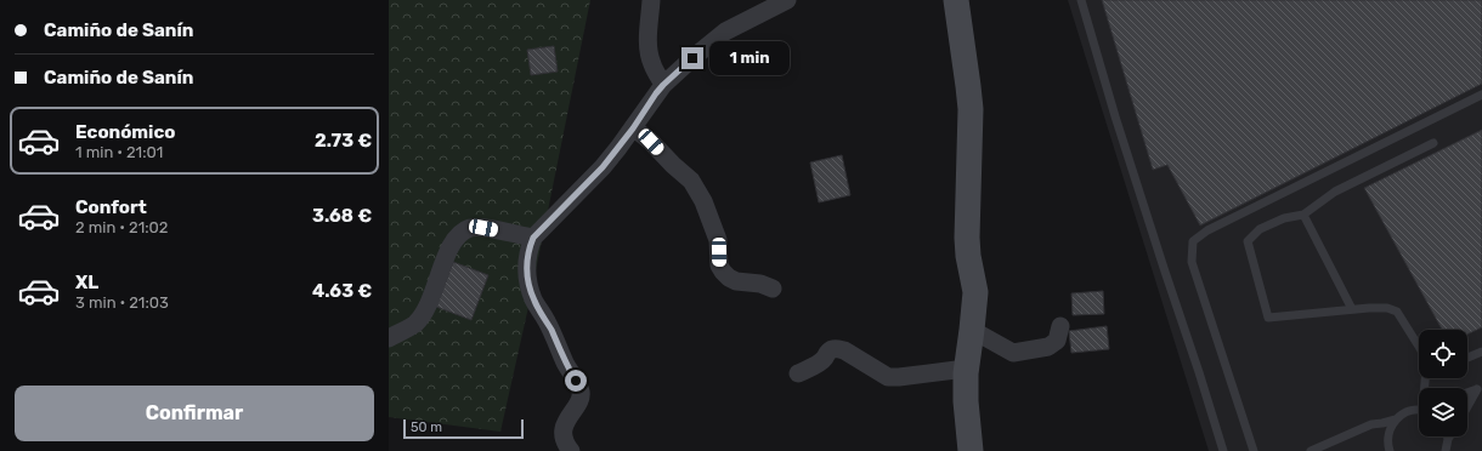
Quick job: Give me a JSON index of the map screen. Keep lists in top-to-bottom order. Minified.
{"scale_bar":"50 m","page":{"banner":["Camiño de Sanín","Camiño de Sanín"],"bubble":"1 min","list":[{"name":"Económico","note":"1 min · 21:01","value":"2.73 €"},{"name":"Confort","note":"2 min · 21:02","value":"3.68 €"},{"name":"XL","note":"3 min · 21:03","value":"4.63 €"}],"buttons":"Confirmar","scale":"50 m"}}
